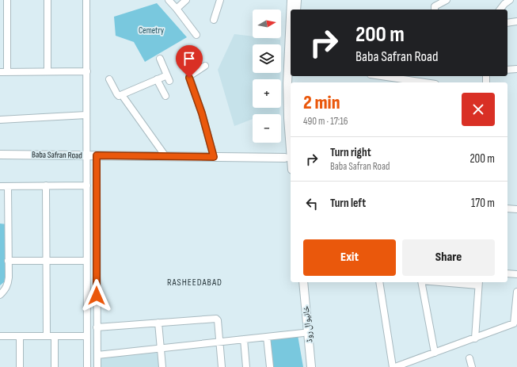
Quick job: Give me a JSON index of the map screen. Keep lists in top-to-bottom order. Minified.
{"streets":{"main road":["Baba Safran Road","خانیوال روڈ"]},"districts":["RASHEEDABAD"],"parks":["Cemetry"],"north":"right","page":{"map_buttons":["+","−"],"turn":["200 m","Baba Safran Road"],"heading":["2 min","490 m · 17:16"],"list":[{"name":"Turn right","note":"Baba Safran Road","value":"200 m"},{"name":"Turn left","value":"170 m"}],"buttons":["Exit","Share"]}}
